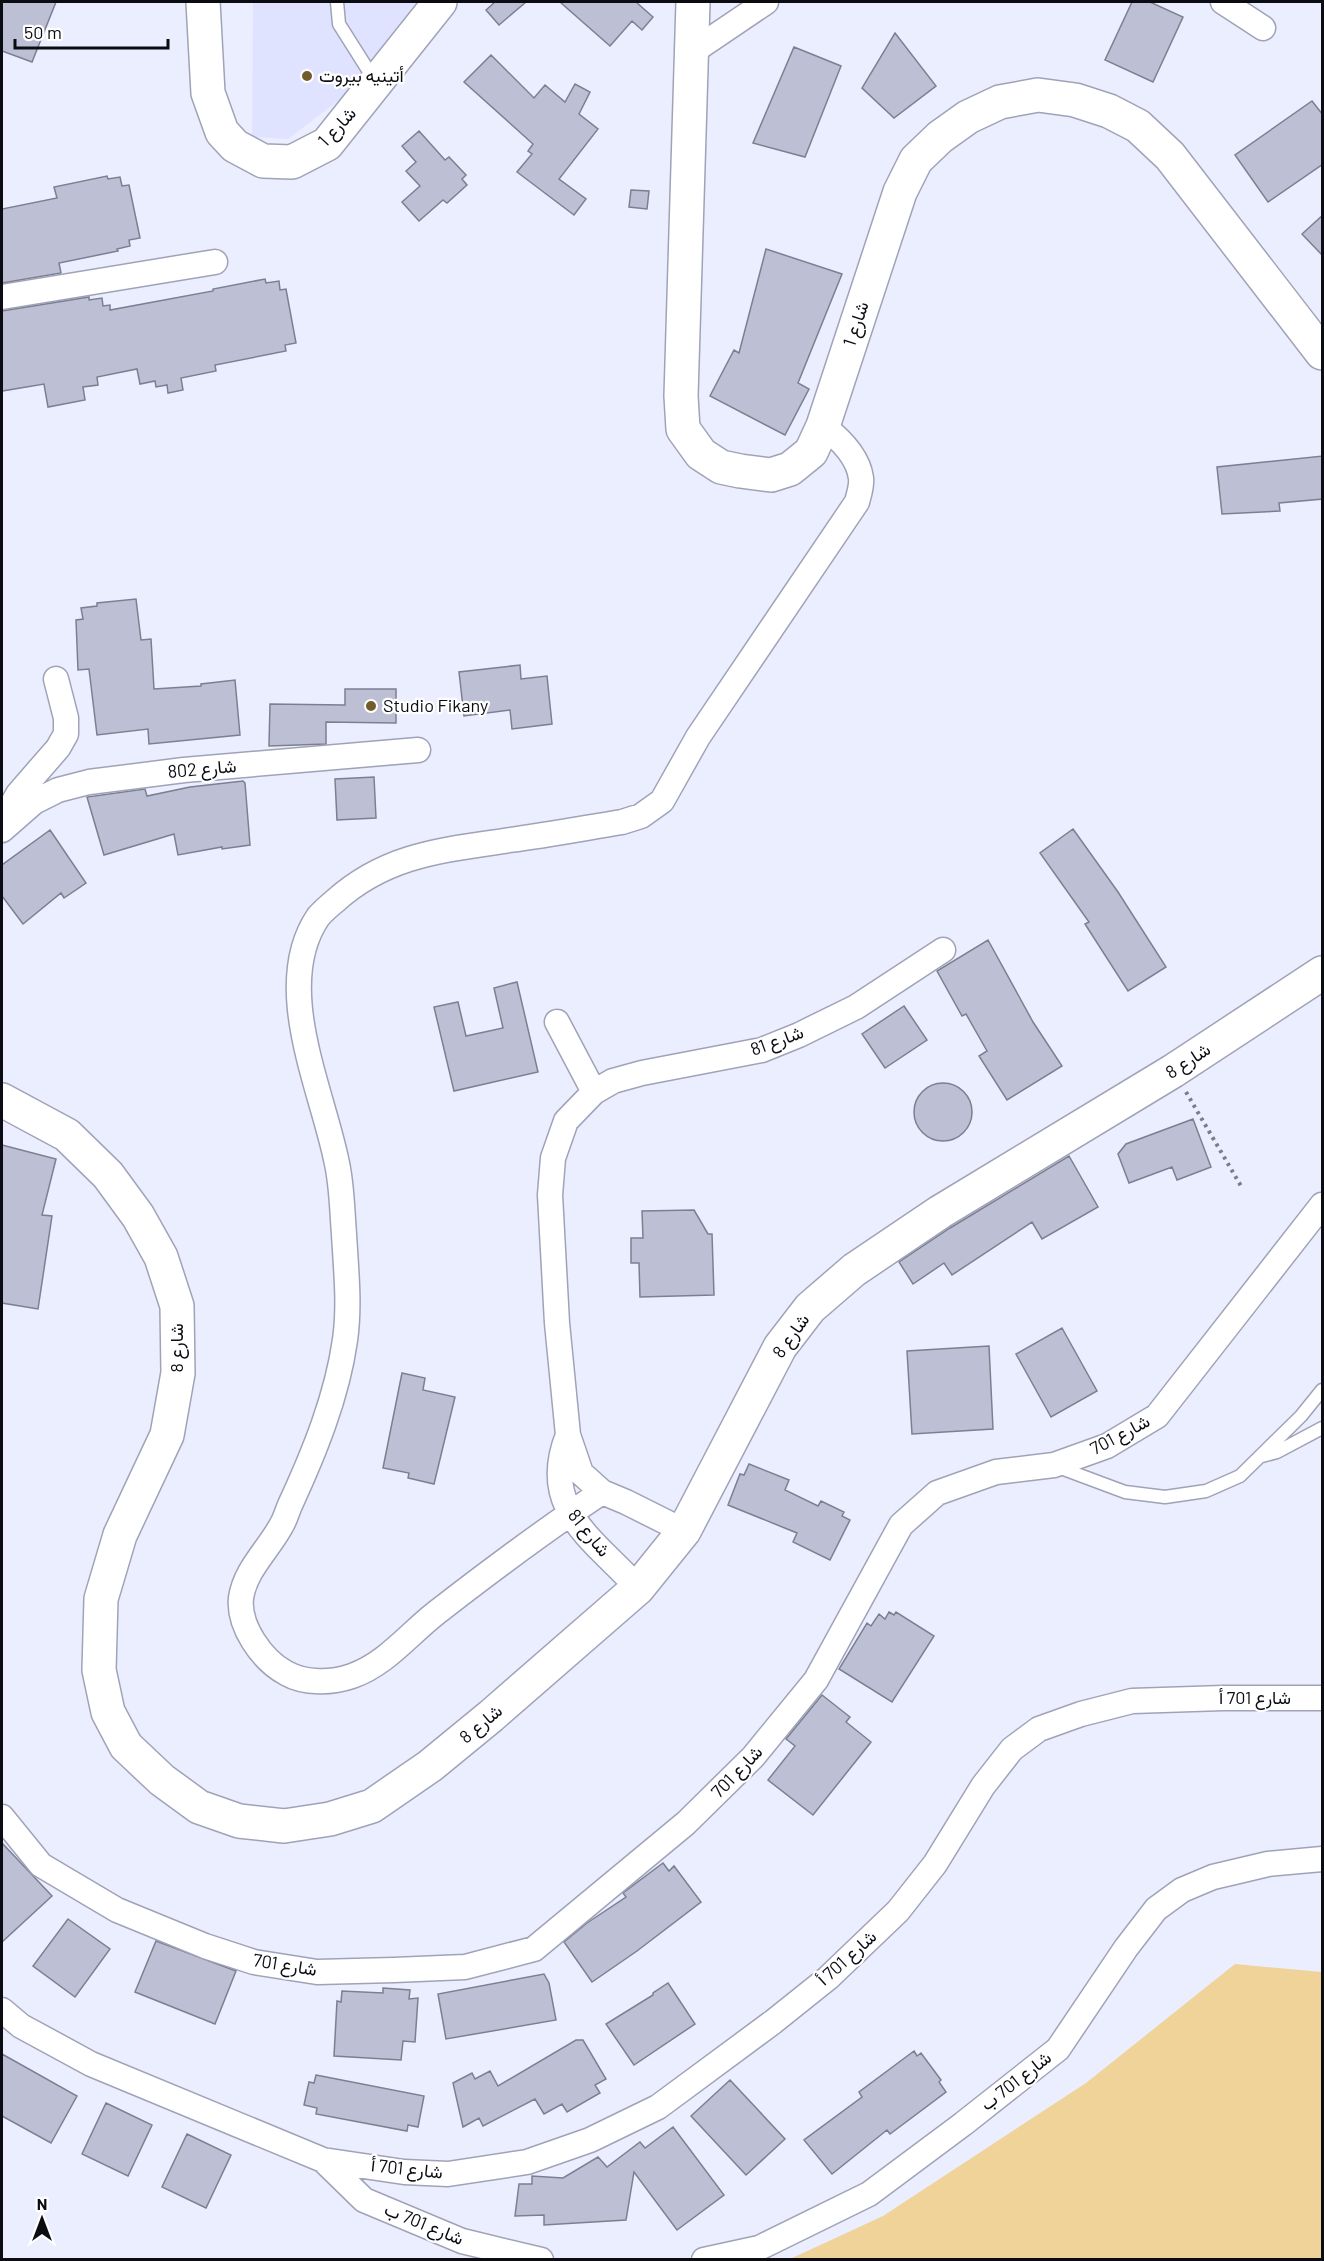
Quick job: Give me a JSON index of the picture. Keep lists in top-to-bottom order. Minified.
{"streets":{"street":["شارع 1","شارع 802","شارع 81","شارع 8","شارع 701","شارع 701 أ","شارع 701 ب"]},"crossings":[["شارع 81","شارع 8"],["شارع 701 أ","شارع 701 ب"]],"places":["أتينيه بيروت","Studio Fikany"],"scale_bar":"50 m","north":"top"}
